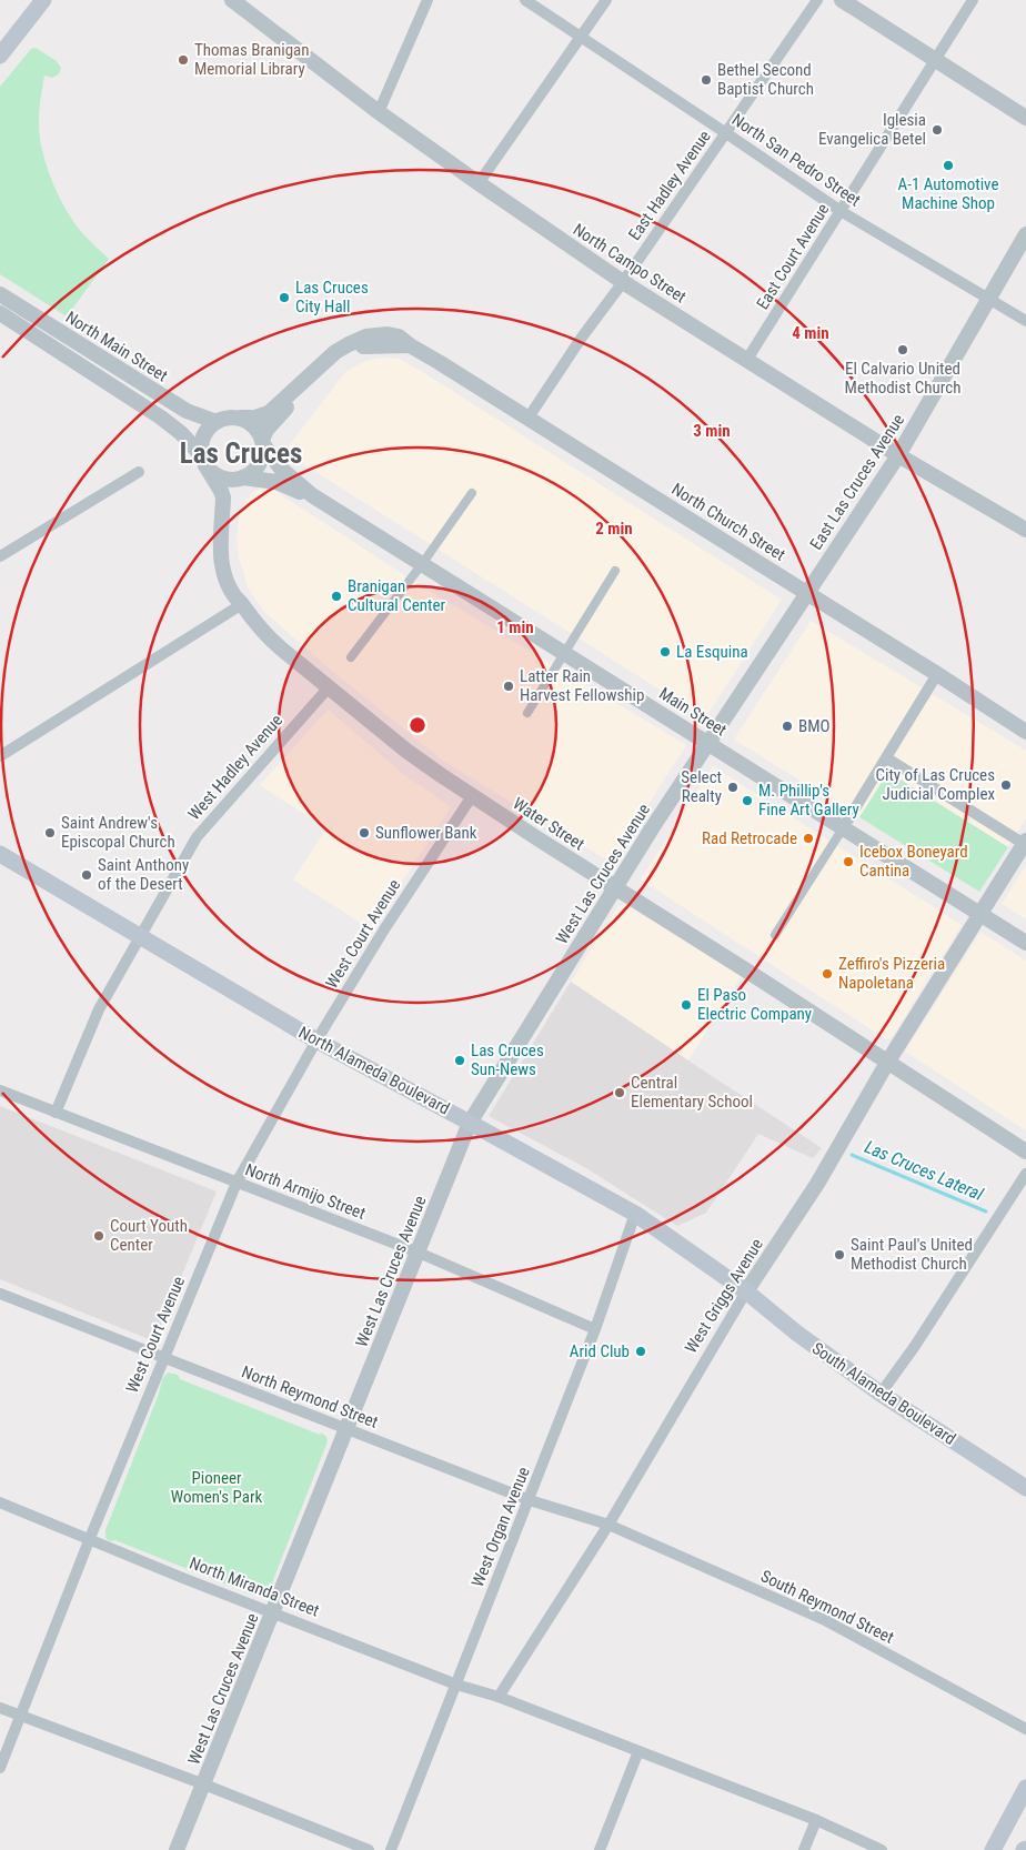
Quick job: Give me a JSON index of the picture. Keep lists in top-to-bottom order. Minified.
{"streets":{"main road":["North Alameda Boulevard","South Alameda Boulevard"],"street":["North San Pedro Street","East Hadley Avenue","East Court Avenue","North Campo Street","North Main Street","East Las Cruces Avenue","North Church Street","Main Street","West Hadley Avenue","Water Street","West Las Cruces Avenue","West Court Avenue","North Armijo Street","West Griggs Avenue","North Reymond Street","West Organ Avenue","North Miranda Street","South Reymond Street"]},"crossings":[["North San Pedro Street","East Hadley Avenue"],["North San Pedro Street","East Court Avenue"],["North San Pedro Street","East Las Cruces Avenue"],["East Hadley Avenue","North Campo Street"],["East Hadley Avenue","North Church Street"],["East Court Avenue","North Campo Street"],["North Campo Street","East Las Cruces Avenue"],["North Main Street","North Church Street"],["North Main Street","Main Street"],["North Main Street","Water Street"],["East Las Cruces Avenue","North Church Street"],["East Las Cruces Avenue","Main Street"],["East Las Cruces Avenue","West Las Cruces Avenue"],["North Church Street","Main Street"],["North Church Street","Water Street"],["Main Street","Water Street"],["Main Street","West Las Cruces Avenue"],["Main Street","West Griggs Avenue"],["West Hadley Avenue","Water Street"],["West Hadley Avenue","North Alameda Boulevard"],["West Hadley Avenue","North Armijo Street"],["Water Street","West Las Cruces Avenue"],["Water Street","West Court Avenue"],["Water Street","West Griggs Avenue"],["West Las Cruces Avenue","North Alameda Boulevard"],["West Las Cruces Avenue","North Armijo Street"],["West Las Cruces Avenue","North Reymond Street"],["West Las Cruces Avenue","North Miranda Street"],["West Court Avenue","North Alameda Boulevard"],["West Court Avenue","North Armijo Street"],["West Court Avenue","North Reymond Street"],["West Court Avenue","North Miranda Street"],["North Alameda Boulevard","West Griggs Avenue"],["North Alameda Boulevard","South Alameda Boulevard"],["North Alameda Boulevard","West Organ Avenue"],["North Armijo Street","West Organ Avenue"],["West Griggs Avenue","South Alameda Boulevard"],["West Griggs Avenue","North Reymond Street"],["West Griggs Avenue","North Miranda Street"],["West Griggs Avenue","South Reymond Street"],["North Reymond Street","West Organ Avenue"],["North Reymond Street","South Reymond Street"],["West Organ Avenue","North Miranda Street"]],"districts":["Las Cruces"],"water":["Las Cruces Lateral"],"parks":["Pioneer Women's Park"],"places":["Thomas Branigan Memorial Library","Bethel Second Baptist Church","Iglesia Evangelica Betel","A-1 Automotive Machine Shop","Las Cruces City Hall","El Calvario United Methodist Church","Branigan Cultural Center","La Esquina","Latter Rain Harvest Fellowship","BMO","City of Las Cruces Judicial Complex","Select Realty","M. Phillip's Fine Art Gallery","Saint Andrew's Episcopal Church","Sunflower Bank","Rad Retrocade","Icebox Boneyard Cantina","Saint Anthony of the Desert","Zeffiro's Pizzeria Napoletana","El Paso Electric Company","Las Cruces Sun-News","Central Elementary School","Court Youth Center","Saint Paul's United Methodist Church","Arid Club"],"rings":["4 min","3 min","2 min","1 min"]}
